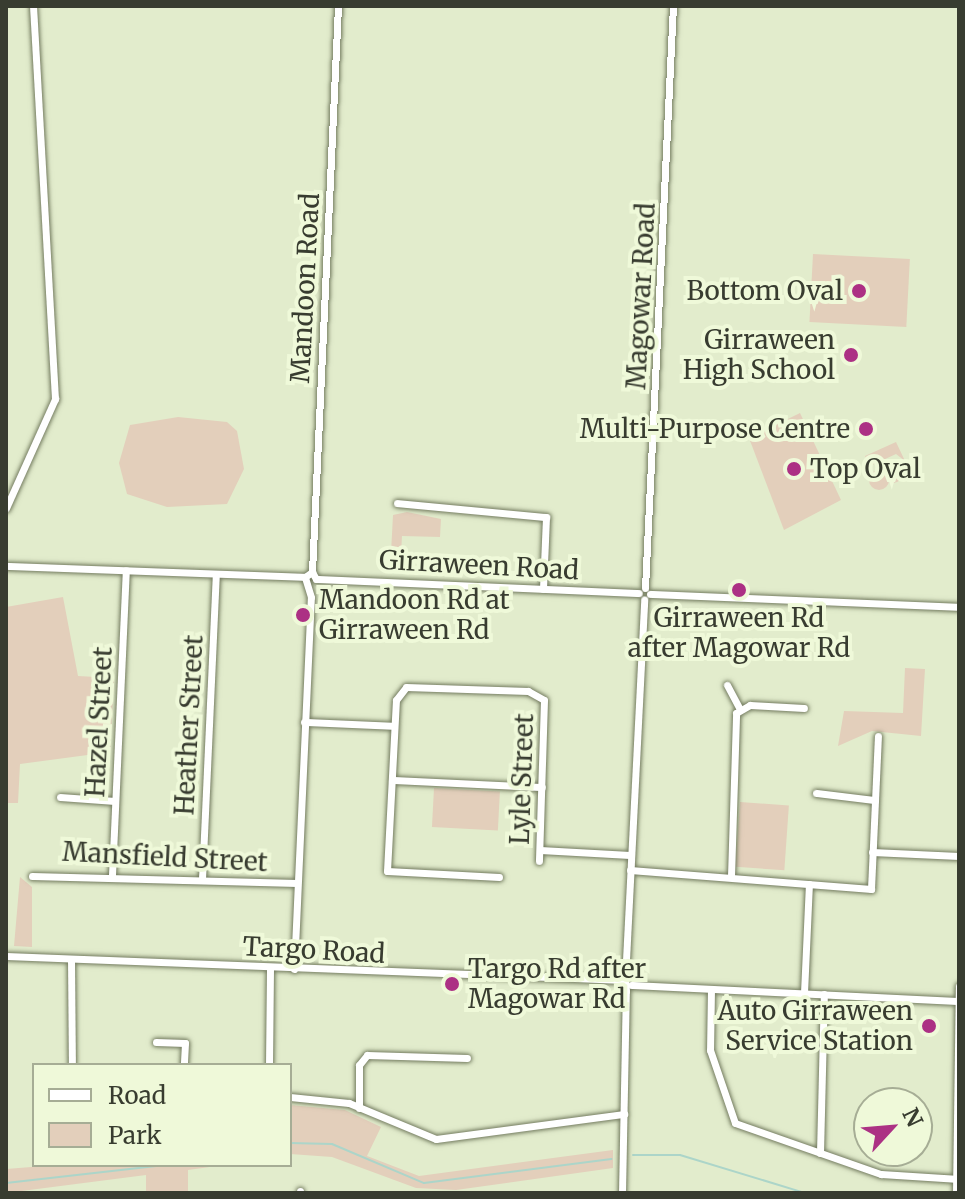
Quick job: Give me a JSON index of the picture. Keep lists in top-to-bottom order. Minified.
{"streets":{"street":["Mandoon Road","Magowar Road","Girraween Road","Hazel Street","Heather Street","Lyle Street","Mansfield Street","Targo Road"]},"crossings":[["Mandoon Road","Girraween Road"],["Mandoon Road","Mansfield Street"],["Mandoon Road","Targo Road"],["Magowar Road","Girraween Road"],["Magowar Road","Targo Road"],["Girraween Road","Hazel Street"],["Girraween Road","Heather Street"],["Hazel Street","Mansfield Street"],["Heather Street","Mansfield Street"]],"places":["Bottom Oval","Girraween High School","Multi-Purpose Centre","Top Oval","Girraween Rd after Magowar Rd","Mandoon Rd at Girraween Rd","Targo Rd after Magowar Rd","Auto Girraween Service Station"],"legend":["Road","Park"],"north":"top right"}
